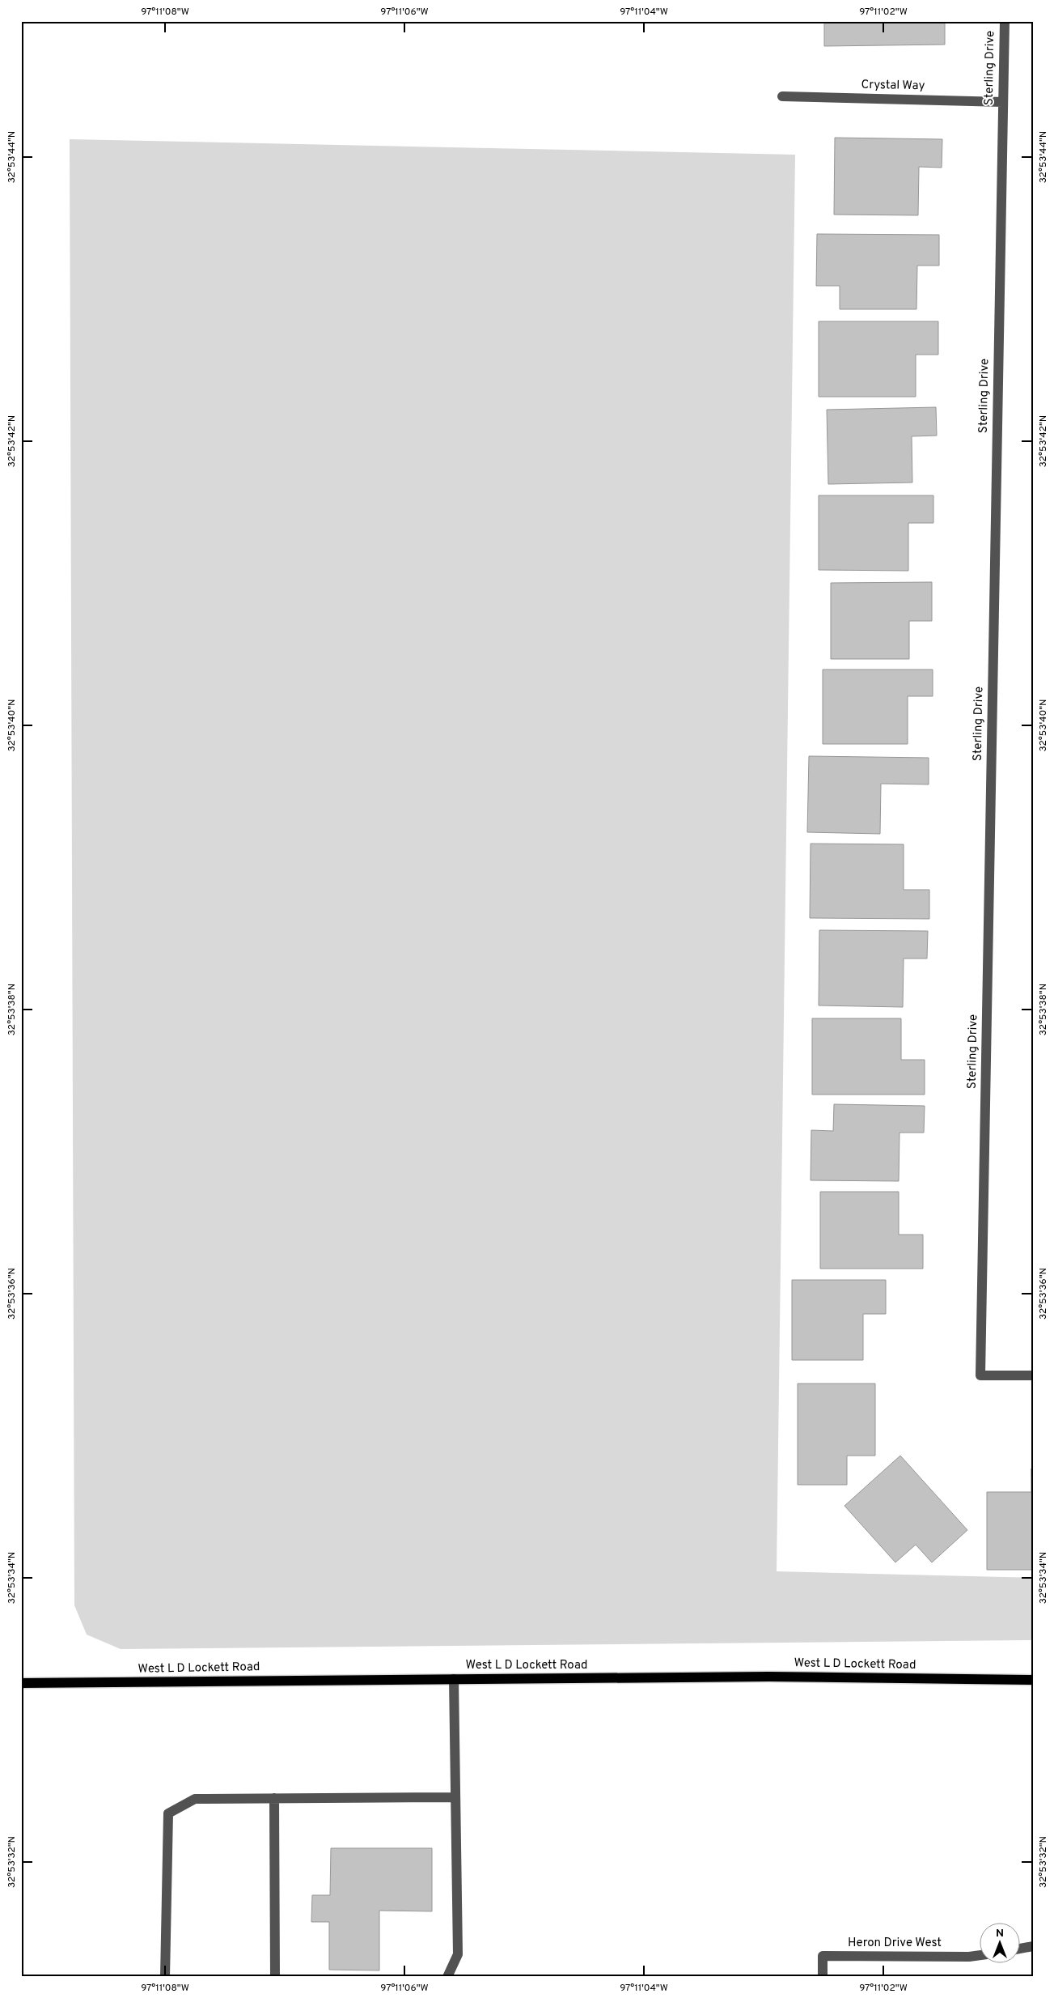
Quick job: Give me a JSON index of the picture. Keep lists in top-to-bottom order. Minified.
{"streets":{"main road":["West L D Lockett Road"],"street":["Sterling Drive","Crystal Way","Heron Drive West"]},"crossings":[["Sterling Drive","Crystal Way"]],"north":"top","coordinates":["97°11'08\"W","97°11'06\"W","97°11'04\"W","97°11'02\"W","32°53'44\"N","32°53'42\"N","32°53'40\"N","32°53'38\"N","32°53'36\"N","32°53'34\"N","32°53'32\"N"]}
